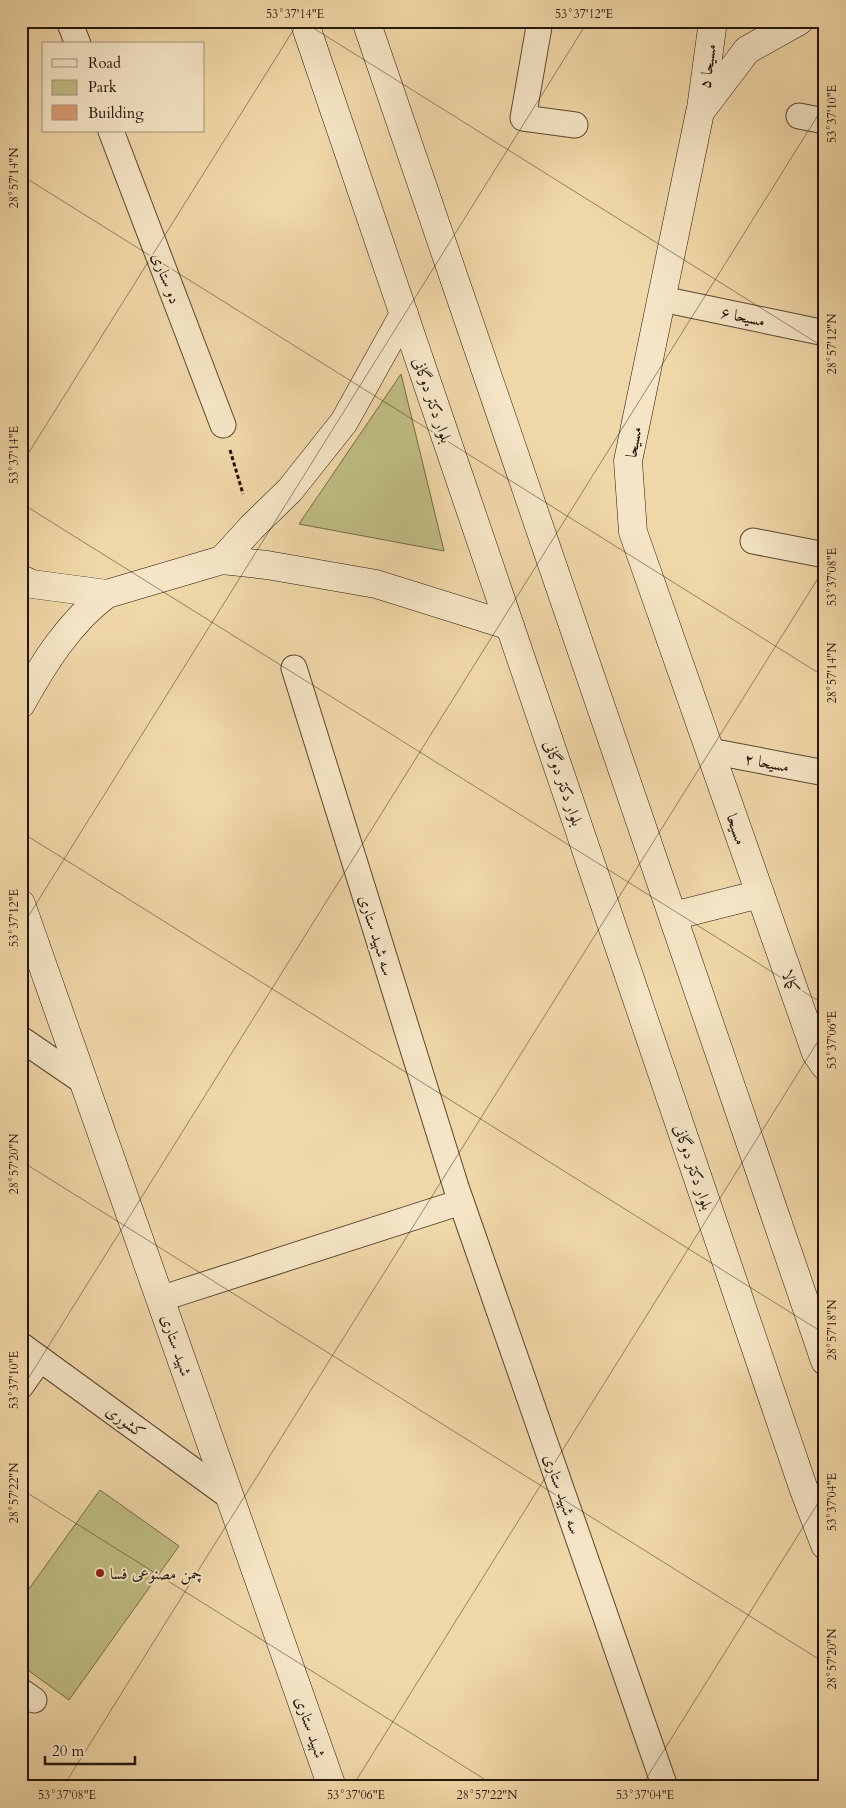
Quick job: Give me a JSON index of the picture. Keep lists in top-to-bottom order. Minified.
{"streets":{"street":["مسيحا ۵","دو ستاری","مسيحا ۶","بلوار دکتر دوگانی","مسیحا","مسيحا ۲","سه شهید ستاری","کمالا","شهید ستاری","کشوری"]},"crossings":[["مسيحا ۵","مسیحا"],["مسيحا ۶","مسیحا"],["مسیحا","مسيحا ۲"],["مسیحا","کمالا"],["شهید ستاری","کشوری"]],"places":["چمن مصنوعی فسا"],"legend":["Road","Park","Building"],"scale_bar":"20 m","coordinates":["53°37'14\"E","53°37'12\"E","53°37'10\"E","28°57'14\"N","28°57'12\"N","53°37'08\"E","53°37'06\"E","28°57'20\"N","28°57'18\"N","28°57'22\"N","53°37'04\"E"]}
